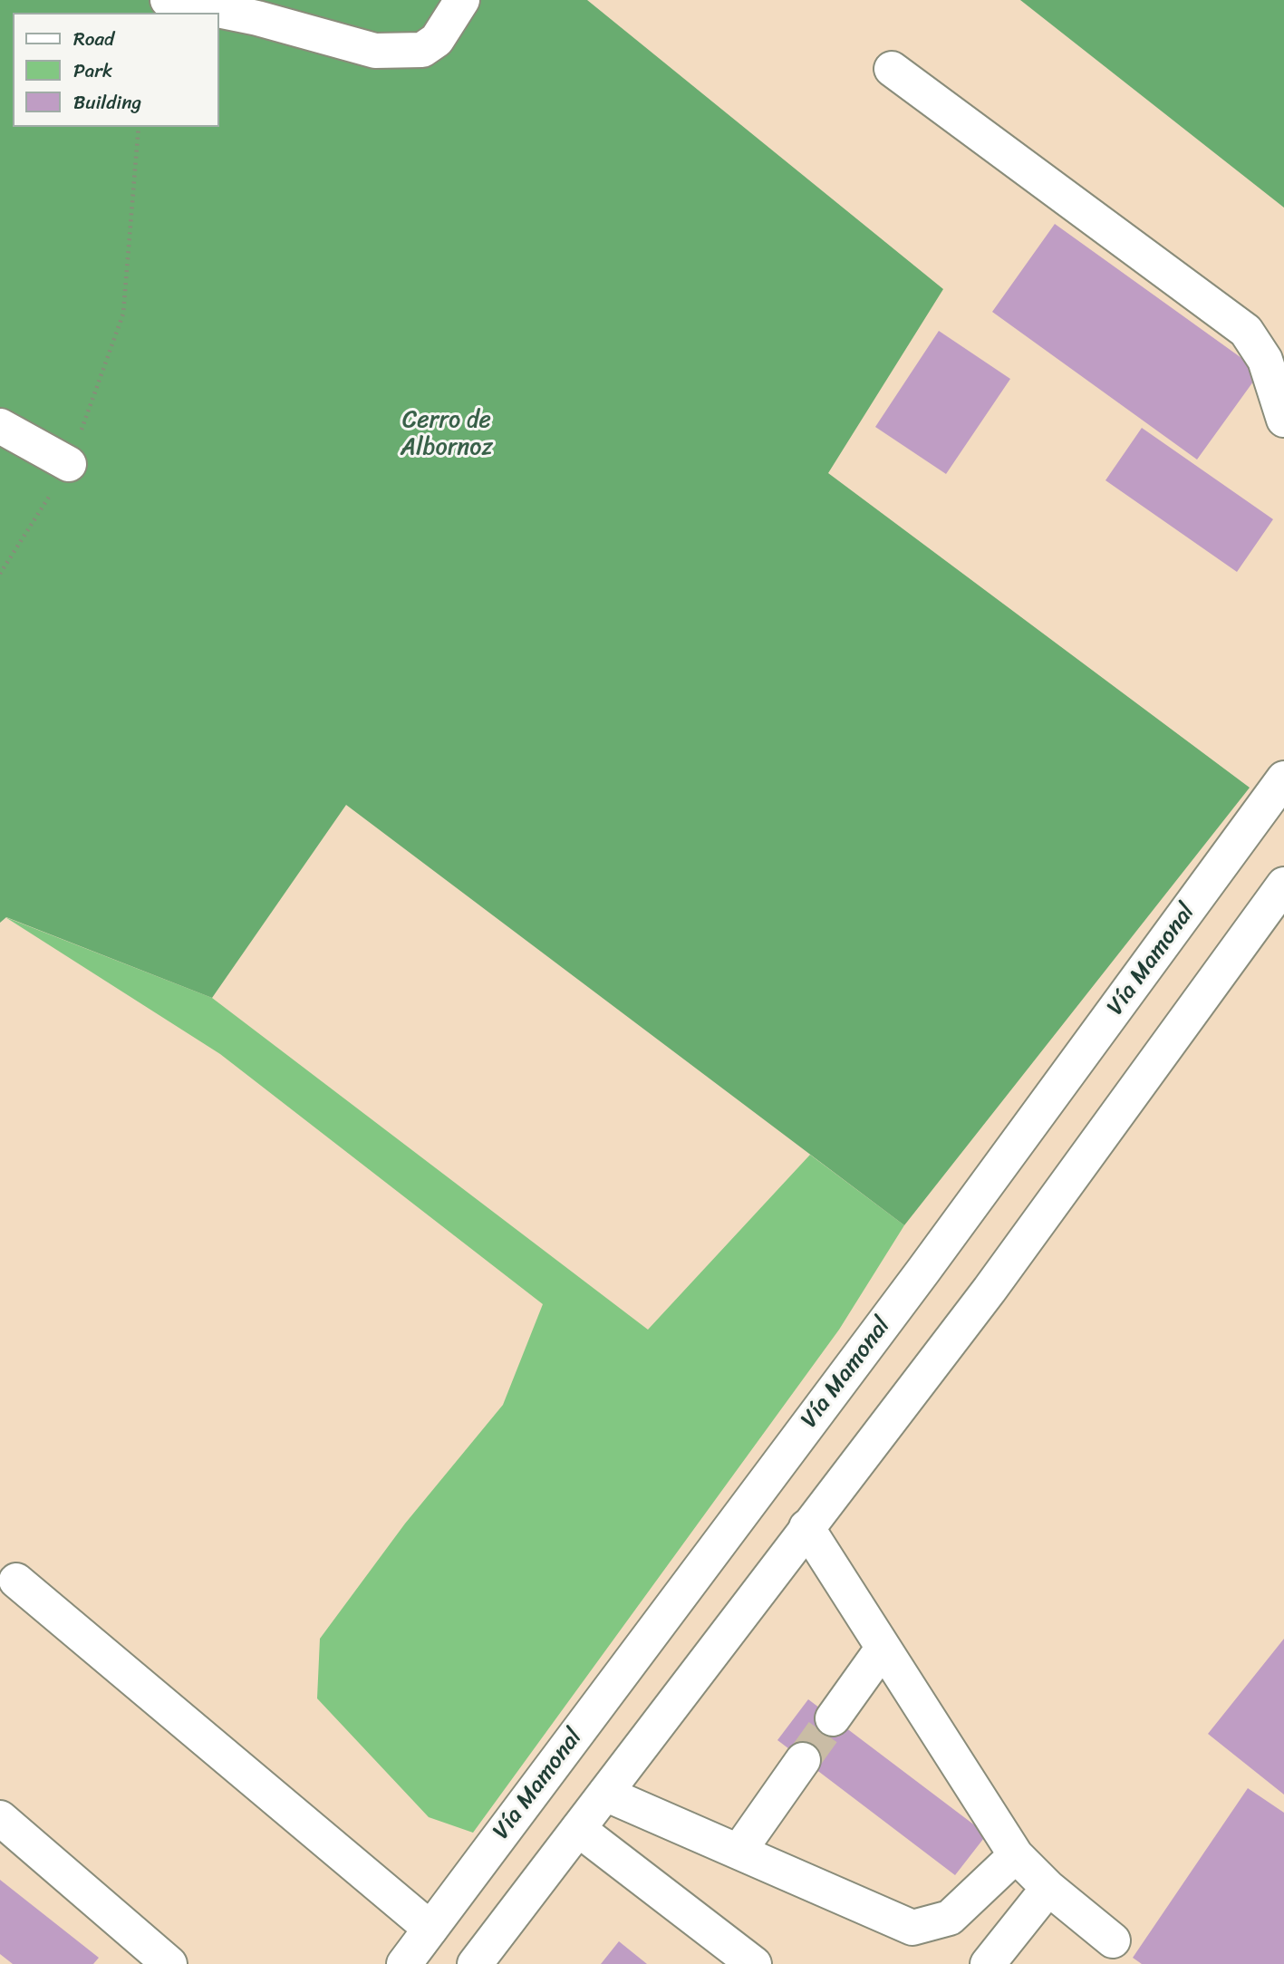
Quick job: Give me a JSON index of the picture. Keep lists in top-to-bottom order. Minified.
{"streets":{"main road":["Vía Mamonal"]},"parks":["Cerro de Albornoz"],"legend":["Road","Park","Building"]}
